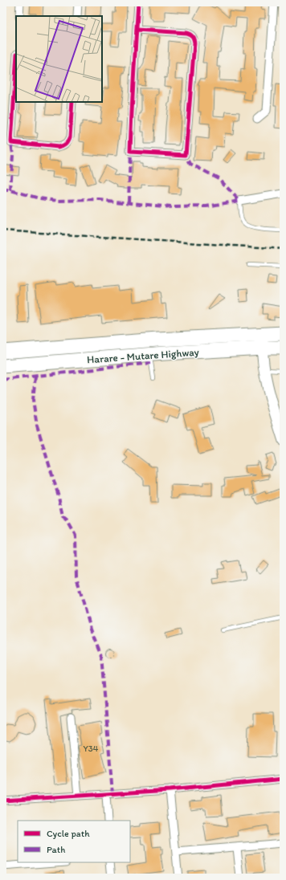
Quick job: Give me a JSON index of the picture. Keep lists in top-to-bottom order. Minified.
{"streets":{"highway":["Harare - Mutare Highway"]},"house_numbers":["Y34"],"legend":["Cycle path","Path"]}
